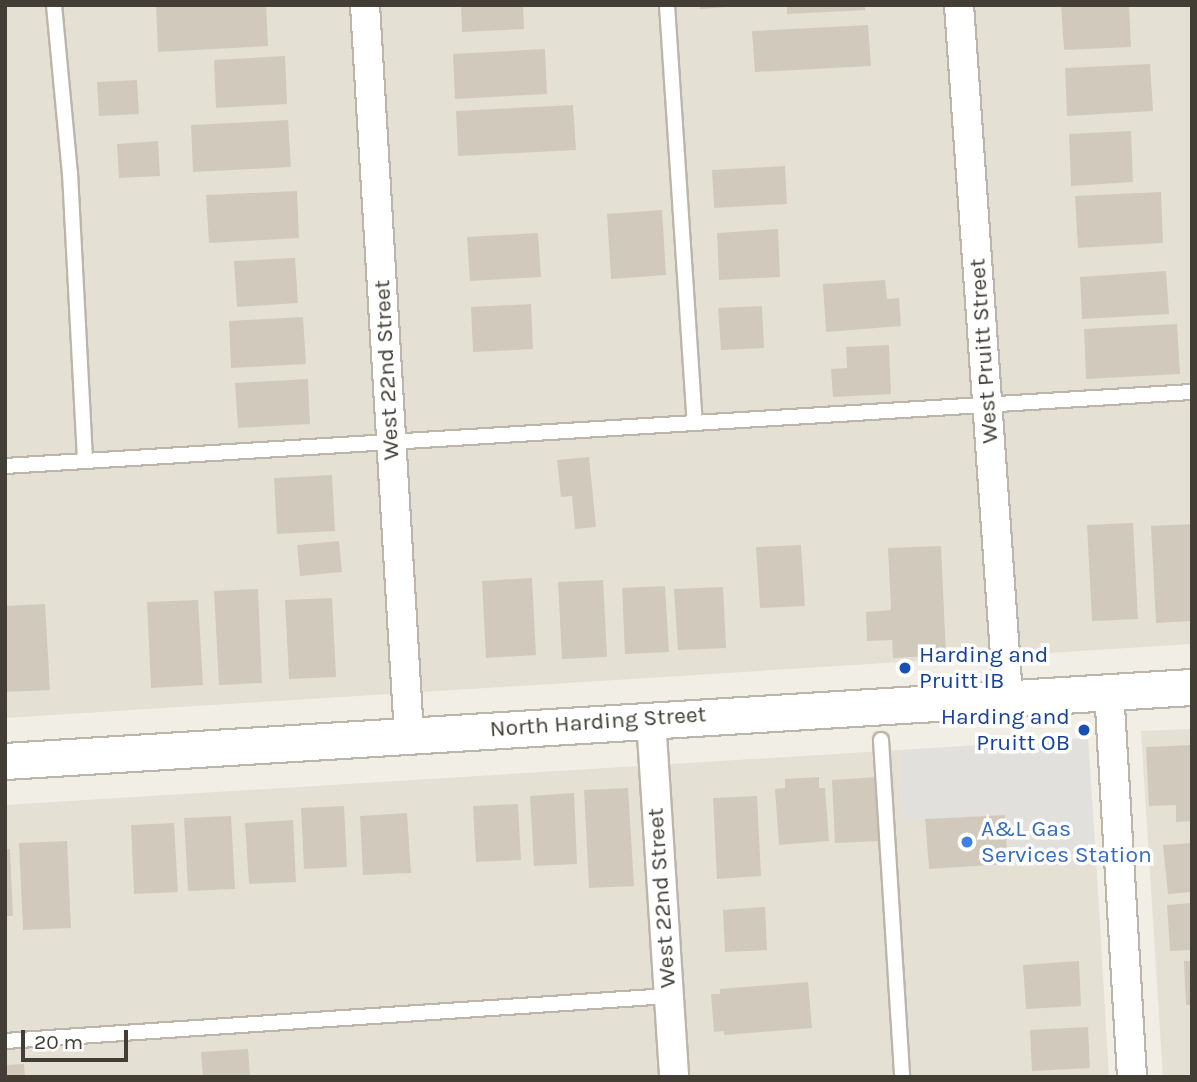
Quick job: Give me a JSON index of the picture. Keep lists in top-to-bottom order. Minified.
{"streets":{"street":["West Pruitt Street","West 22nd Street","North Harding Street"]},"crossings":[["West Pruitt Street","North Harding Street"],["West 22nd Street","North Harding Street"]],"places":["Harding and Pruitt IB","Harding and Pruitt OB","A&L Gas Services Station"],"scale_bar":"20 m"}
